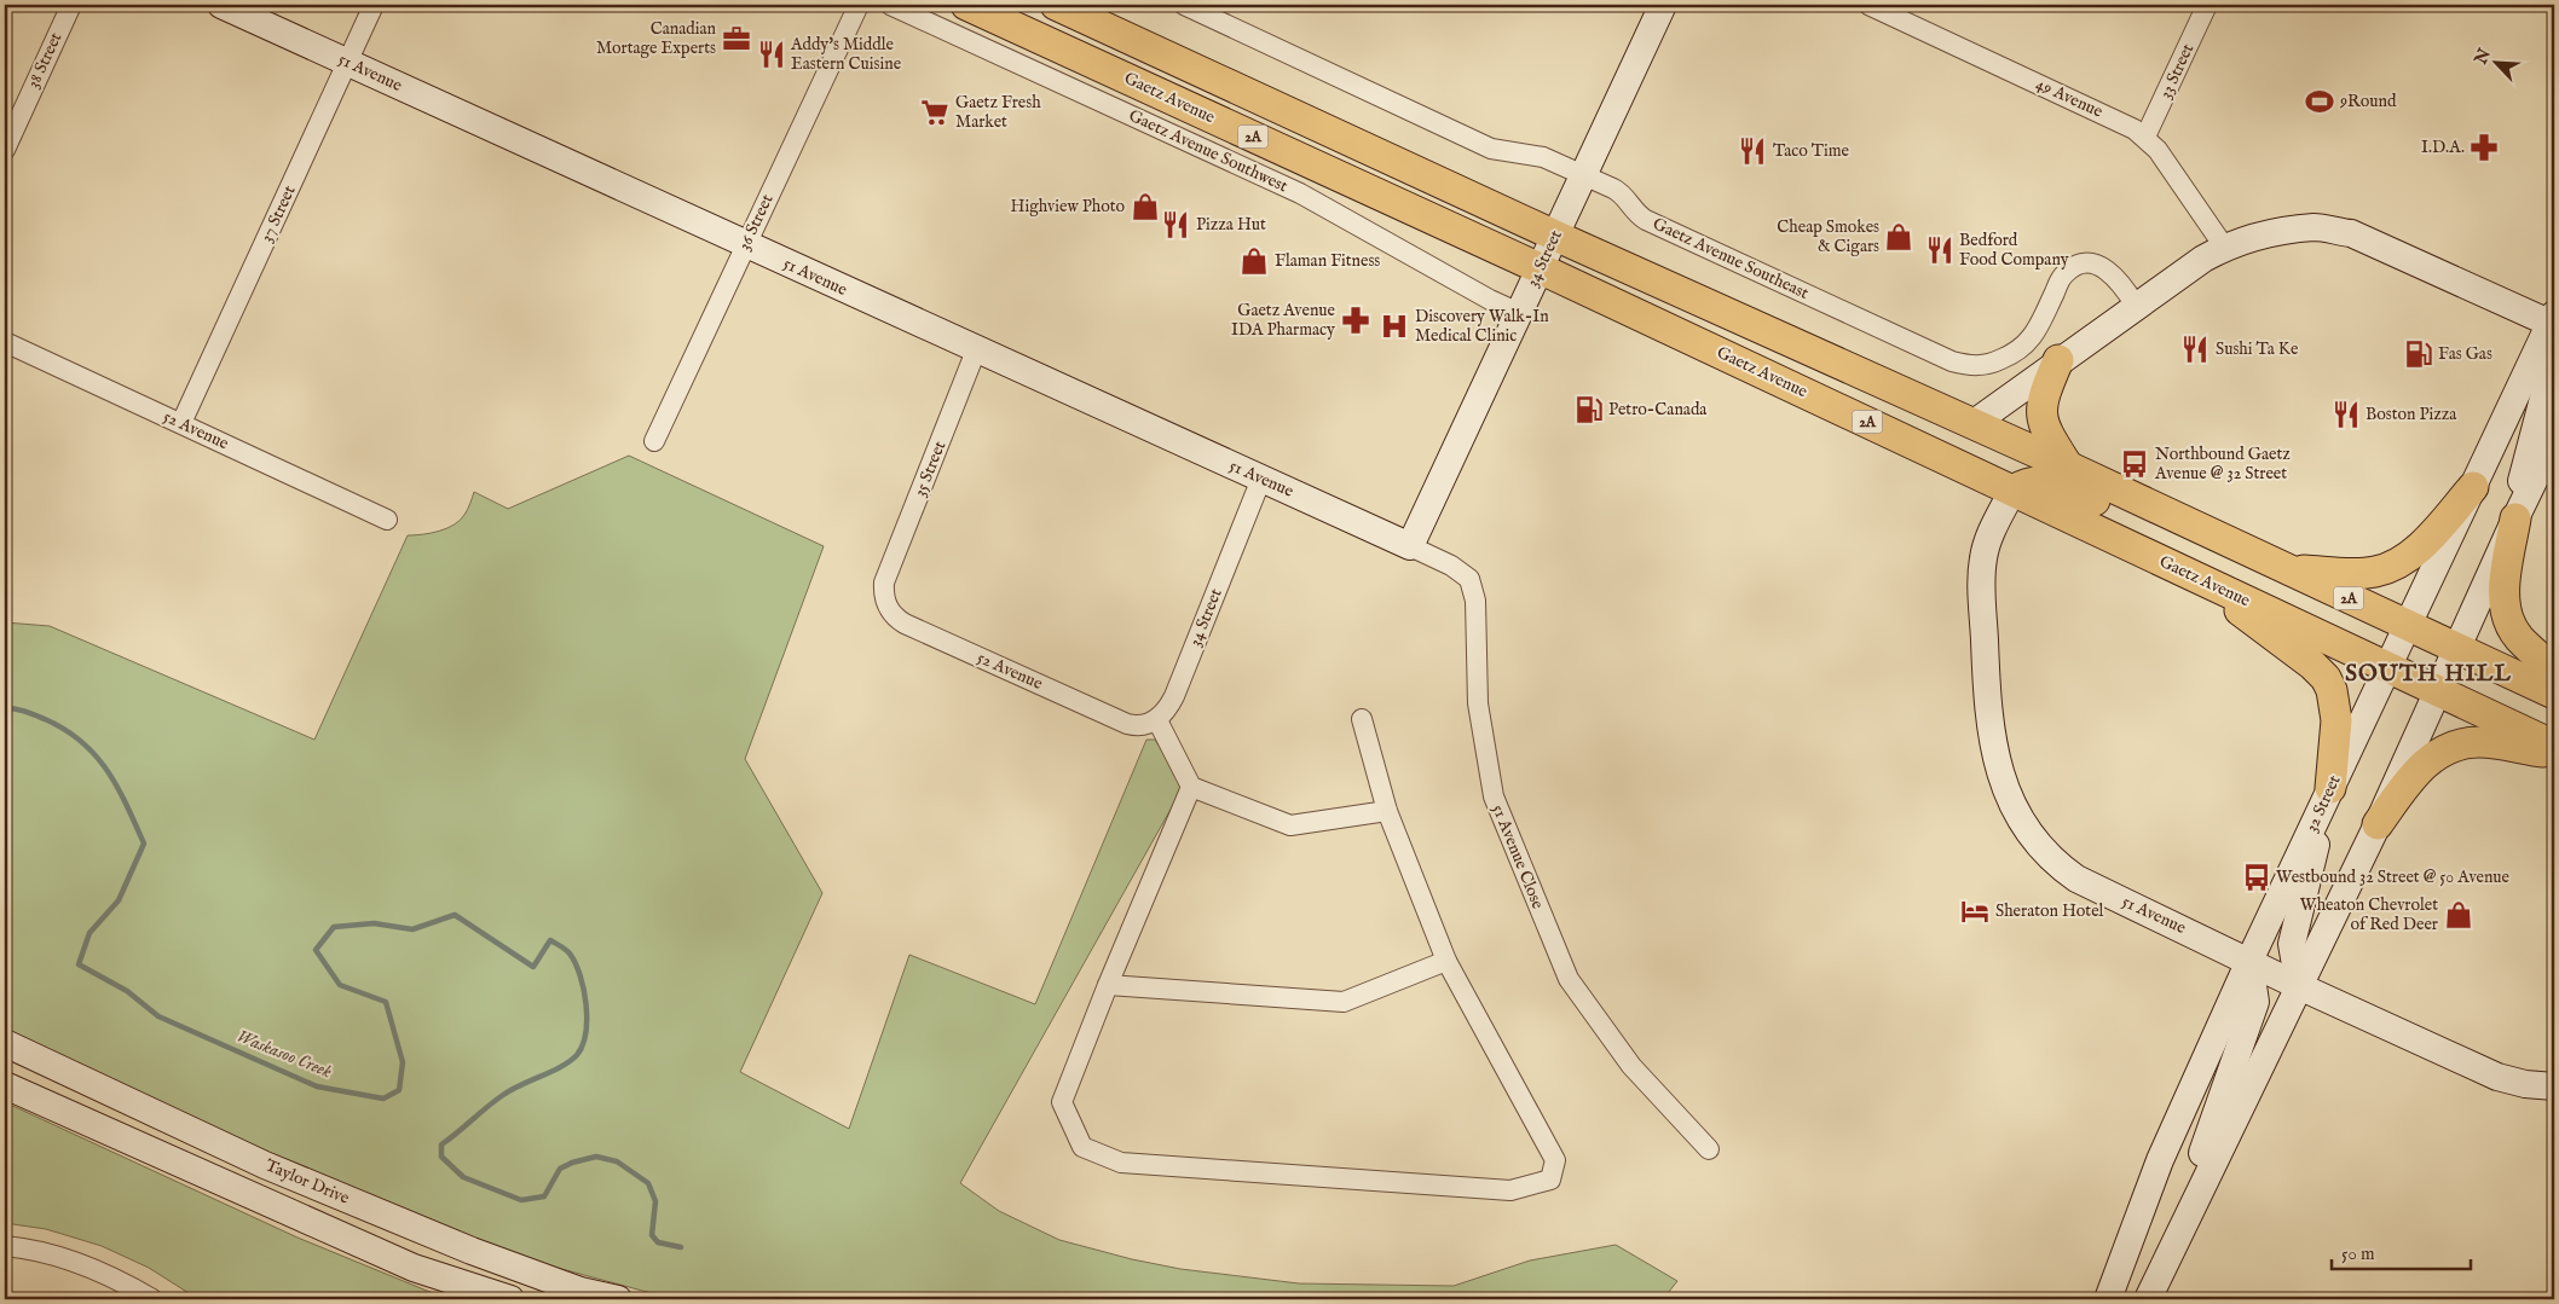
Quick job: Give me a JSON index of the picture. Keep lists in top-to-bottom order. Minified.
{"streets":{"main road":["51 Avenue","Gaetz Avenue","2A","34 Street","32 Street","Taylor Drive"],"street":["38 Street","33 Street","49 Avenue","Gaetz Avenue Southwest","37 Street","36 Street","Gaetz Avenue Southeast","52 Avenue","35 Street","51 Avenue Close"]},"crossings":[["33 Street","49 Avenue"],["51 Avenue","Gaetz Avenue"],["51 Avenue","37 Street"],["51 Avenue","36 Street"],["51 Avenue","34 Street"],["51 Avenue","35 Street"],["51 Avenue","32 Street"],["51 Avenue","51 Avenue Close"],["Gaetz Avenue","34 Street"],["Gaetz Avenue","32 Street"],["2A","34 Street"],["2A","32 Street"],["Gaetz Avenue Southwest","34 Street"],["37 Street","52 Avenue"],["34 Street","Gaetz Avenue Southeast"],["34 Street","52 Avenue"],["34 Street","51 Avenue Close"],["52 Avenue","35 Street"]],"districts":["SOUTH HILL"],"water":["Waskasoo Creek"],"places":{"office":["Canadian Mortage Experts"],"restaurant":["Addy's Middle Eastern Cuisine","Taco Time","Pizza Hut","Bedford Food Company","Sushi Ta Ke","Boston Pizza"],"sports":["9Round"],"supermarket":["Gaetz Fresh Market"],"pharmacy":["I.D.A.","Gaetz Avenue IDA Pharmacy"],"shop":["Highview Photo","Cheap Smokes & Cigars","Flaman Fitness","Wheaton Chevrolet of Red Deer"],"hospital":["Discovery Walk-In Medical Clinic"],"fuel station":["Fas Gas","Petro-Canada"],"bus stop":["Northbound Gaetz Avenue @ 32 Street","Westbound 32 Street @ 50 Avenue"],"hotel":["Sheraton Hotel"]},"scale_bar":"50 m","north":"top left"}
